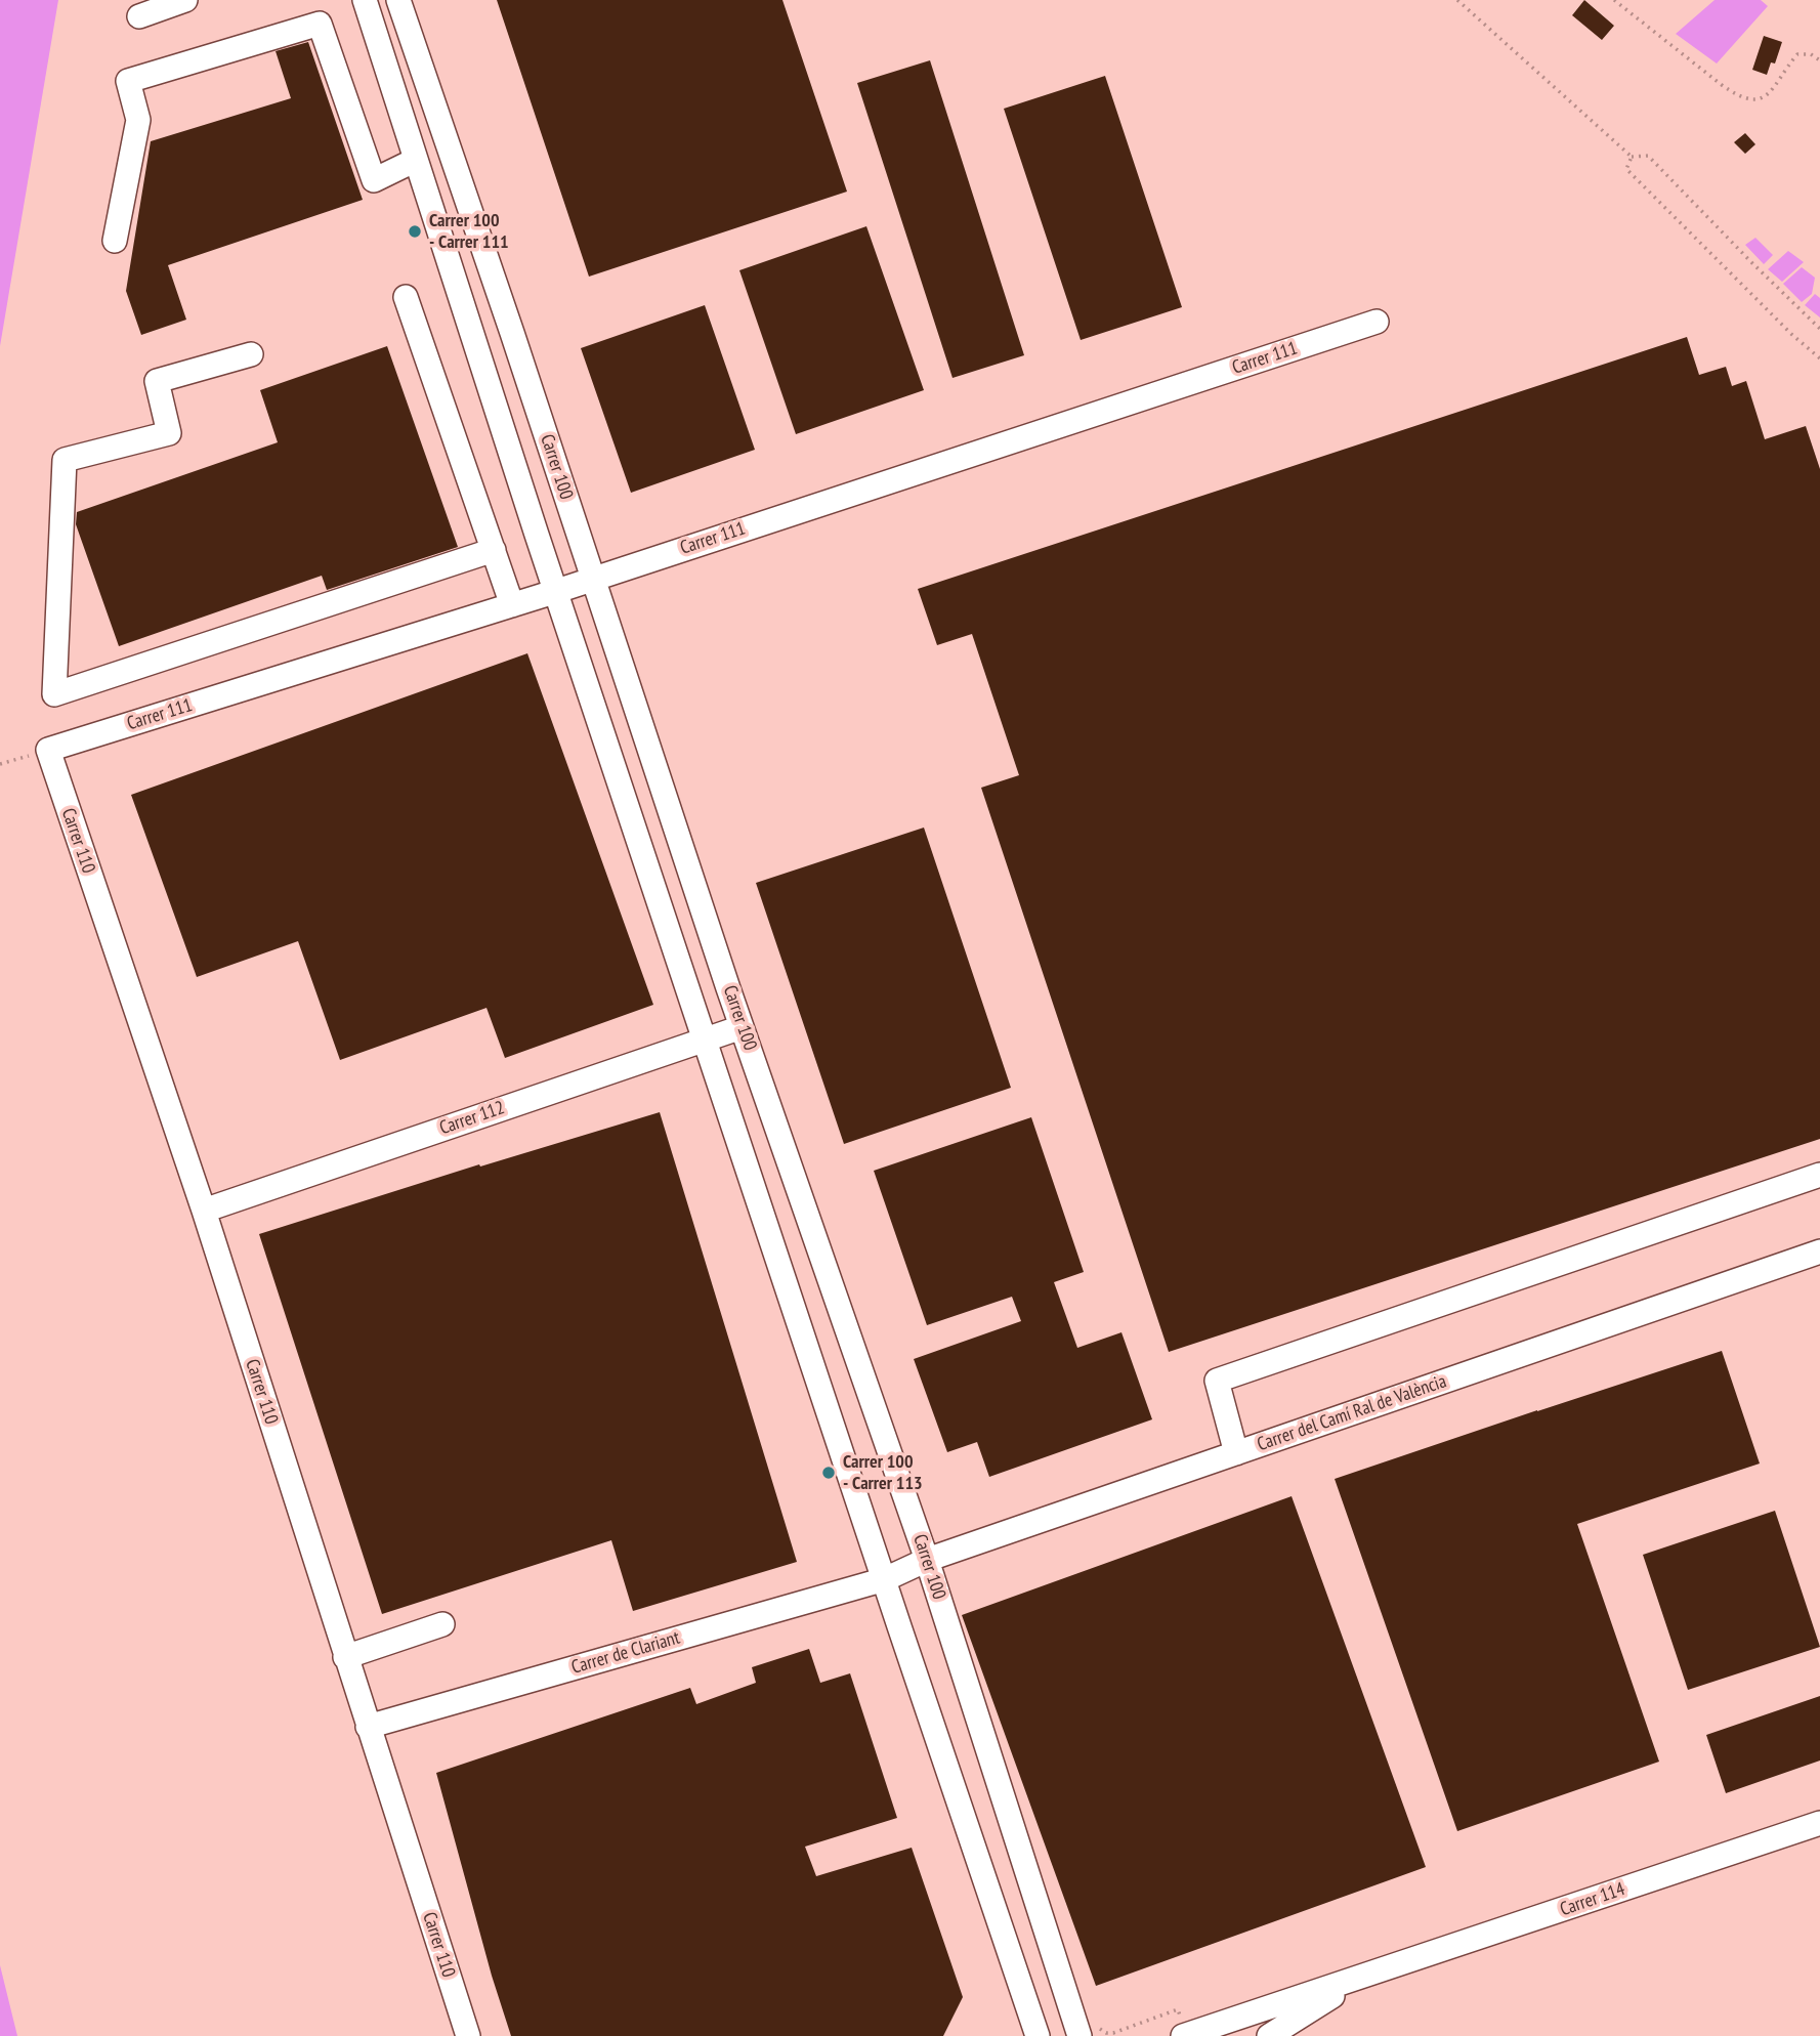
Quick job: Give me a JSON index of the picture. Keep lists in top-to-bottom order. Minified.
{"streets":{"street":["Carrer 111","Carrer 100","Carrer 110","Carrer 112","Carrer del Camí Ral de València","Carrer de Clariant","Carrer 114"]},"crossings":[["Carrer 111","Carrer 100"],["Carrer 111","Carrer 110"],["Carrer 100","Carrer 112"],["Carrer 100","Carrer del Camí Ral de València"],["Carrer 110","Carrer 112"],["Carrer 110","Carrer de Clariant"],["Carrer del Camí Ral de València","Carrer de Clariant"]],"places":["Carrer 100 - Carrer 111","Carrer 100 - Carrer 113"]}
